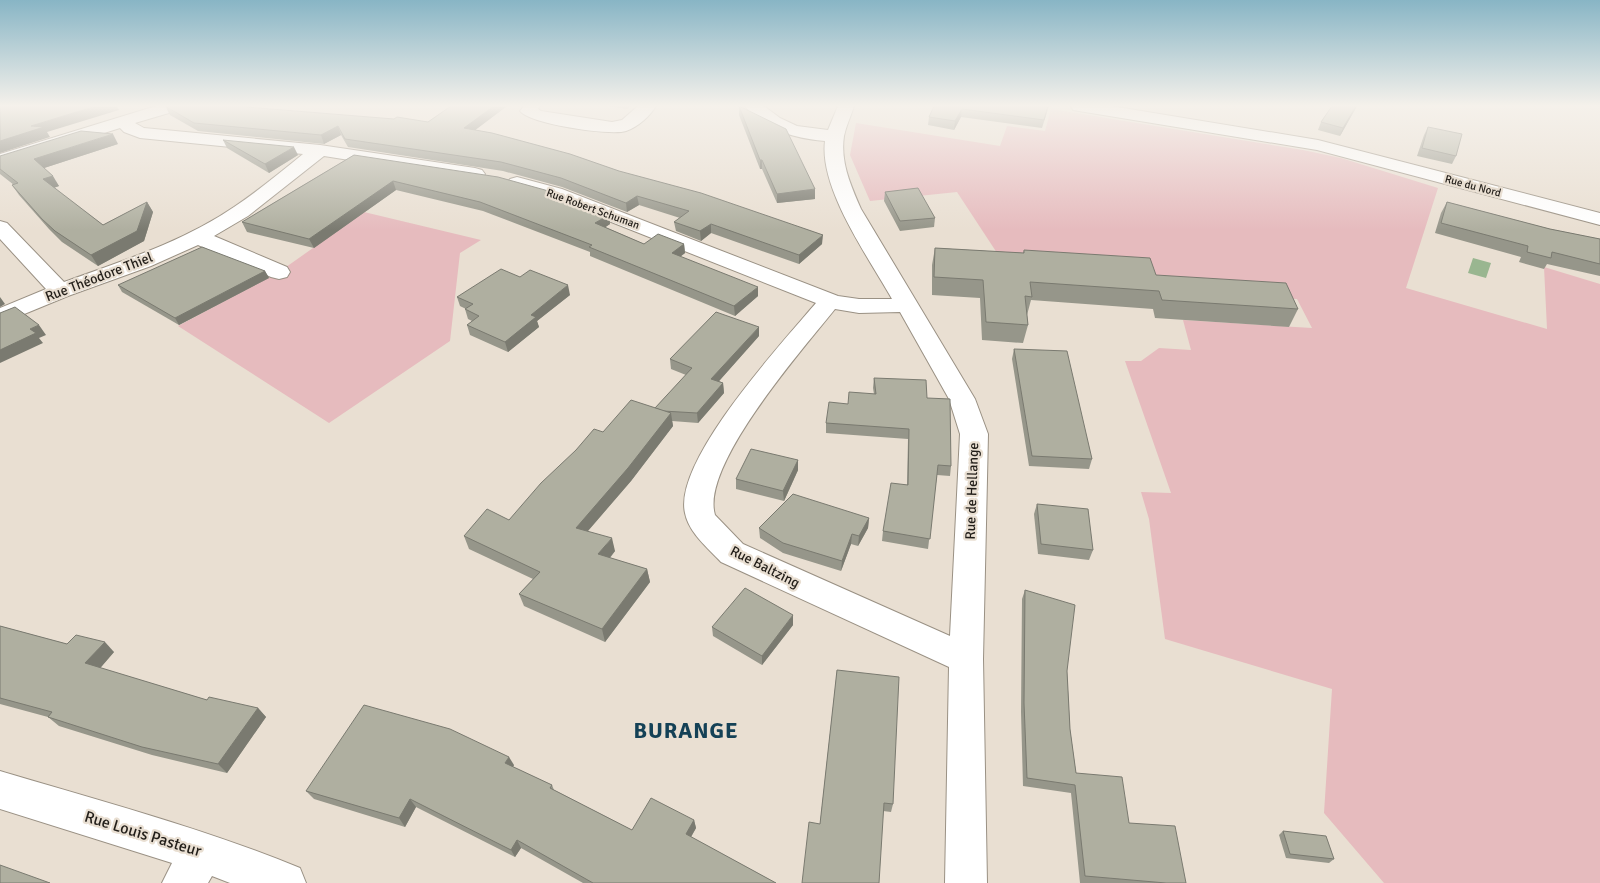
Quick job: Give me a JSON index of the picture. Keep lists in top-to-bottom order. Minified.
{"streets":{"street":["Rue du Nord","Rue Robert Schuman","Rue Théodore Thiel","Rue de Hellange","Rue Baltzing","Rue Louis Pasteur"]},"crossings":[["Rue Robert Schuman","Rue Théodore Thiel"],["Rue Robert Schuman","Rue de Hellange"],["Rue Robert Schuman","Rue Baltzing"],["Rue de Hellange","Rue Baltzing"]],"districts":["BURANGE"]}
